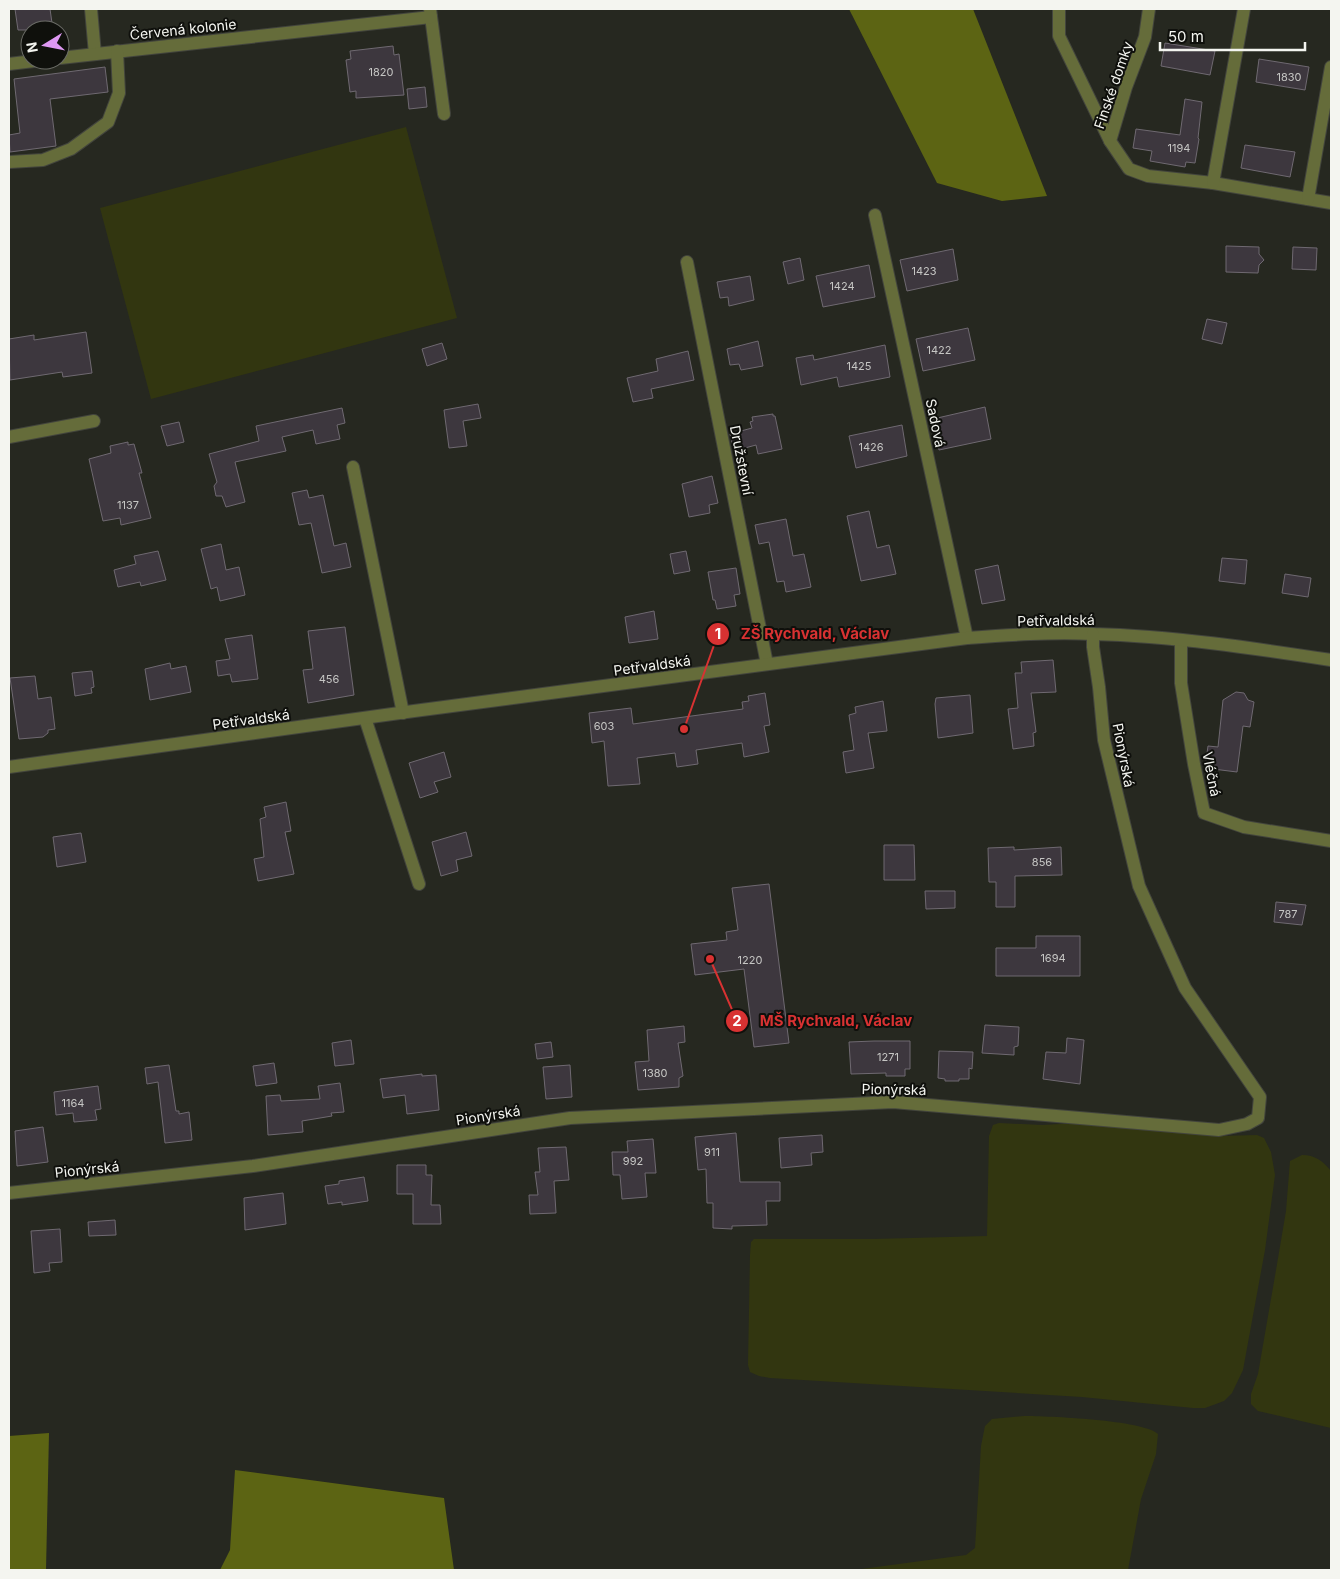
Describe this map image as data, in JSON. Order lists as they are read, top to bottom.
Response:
{
  "streets": {
    "street": [
      "Červená kolonie",
      "Finské domky",
      "Sadová",
      "Družstevní",
      "Petřvaldská",
      "Pionýrská",
      "Vléčná"
    ]
  },
  "crossings": [
    ["Sadová", "Petřvaldská"],
    ["Družstevní", "Petřvaldská"],
    ["Petřvaldská", "Pionýrská"],
    ["Petřvaldská", "Vléčná"]
  ],
  "places": ["ZŠ Rychvald, Václav", "MŠ Rychvald, Václav"],
  "house_numbers": [
    "1820",
    "1830",
    "1194",
    "1423",
    "1424",
    "1422",
    "1425",
    "1426",
    "1137",
    "456",
    "603",
    "856",
    "787",
    "1694",
    "1220",
    "1271",
    "1380",
    "1164",
    "911",
    "992"
  ],
  "scale_bar": "50 m",
  "north": "left"
}
